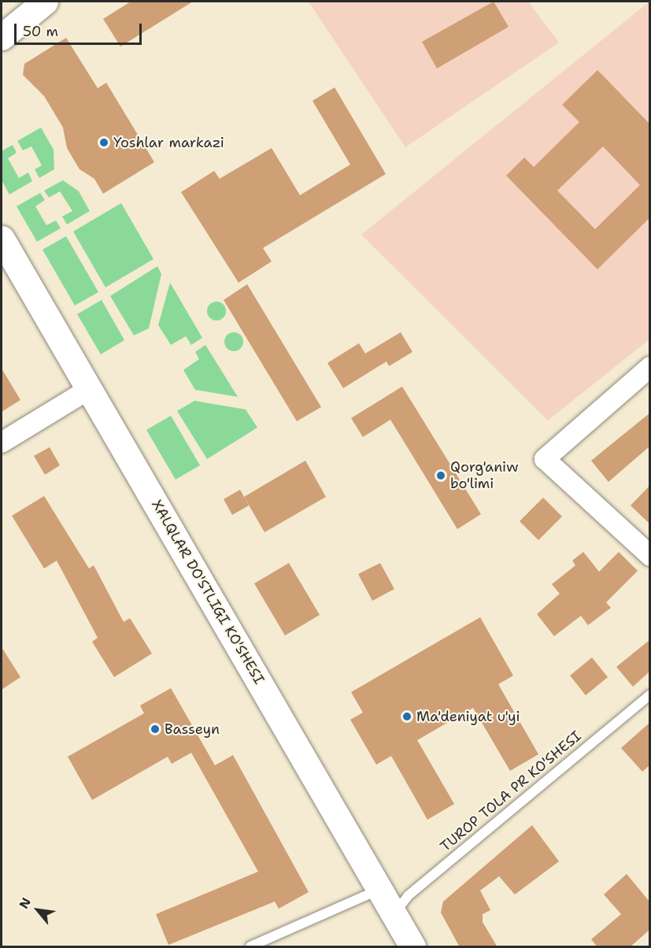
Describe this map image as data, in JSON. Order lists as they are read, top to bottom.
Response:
{
  "streets": {
    "street": ["XALQLAR DO'STLIGI KO'SHESI"],
    "lane": ["TUROP TOLA PR KO'SHESI"]
  },
  "crossings": [
    ["XALQLAR DO'STLIGI KO'SHESI", "TUROP TOLA PR KO'SHESI"]
  ],
  "places": [
    "Yoshlar markazi",
    "Qorg'aniw bo'limi",
    "Ma'deniyat u'yi",
    "Basseyn"
  ],
  "scale_bar": "50 m",
  "north": "top left"
}
